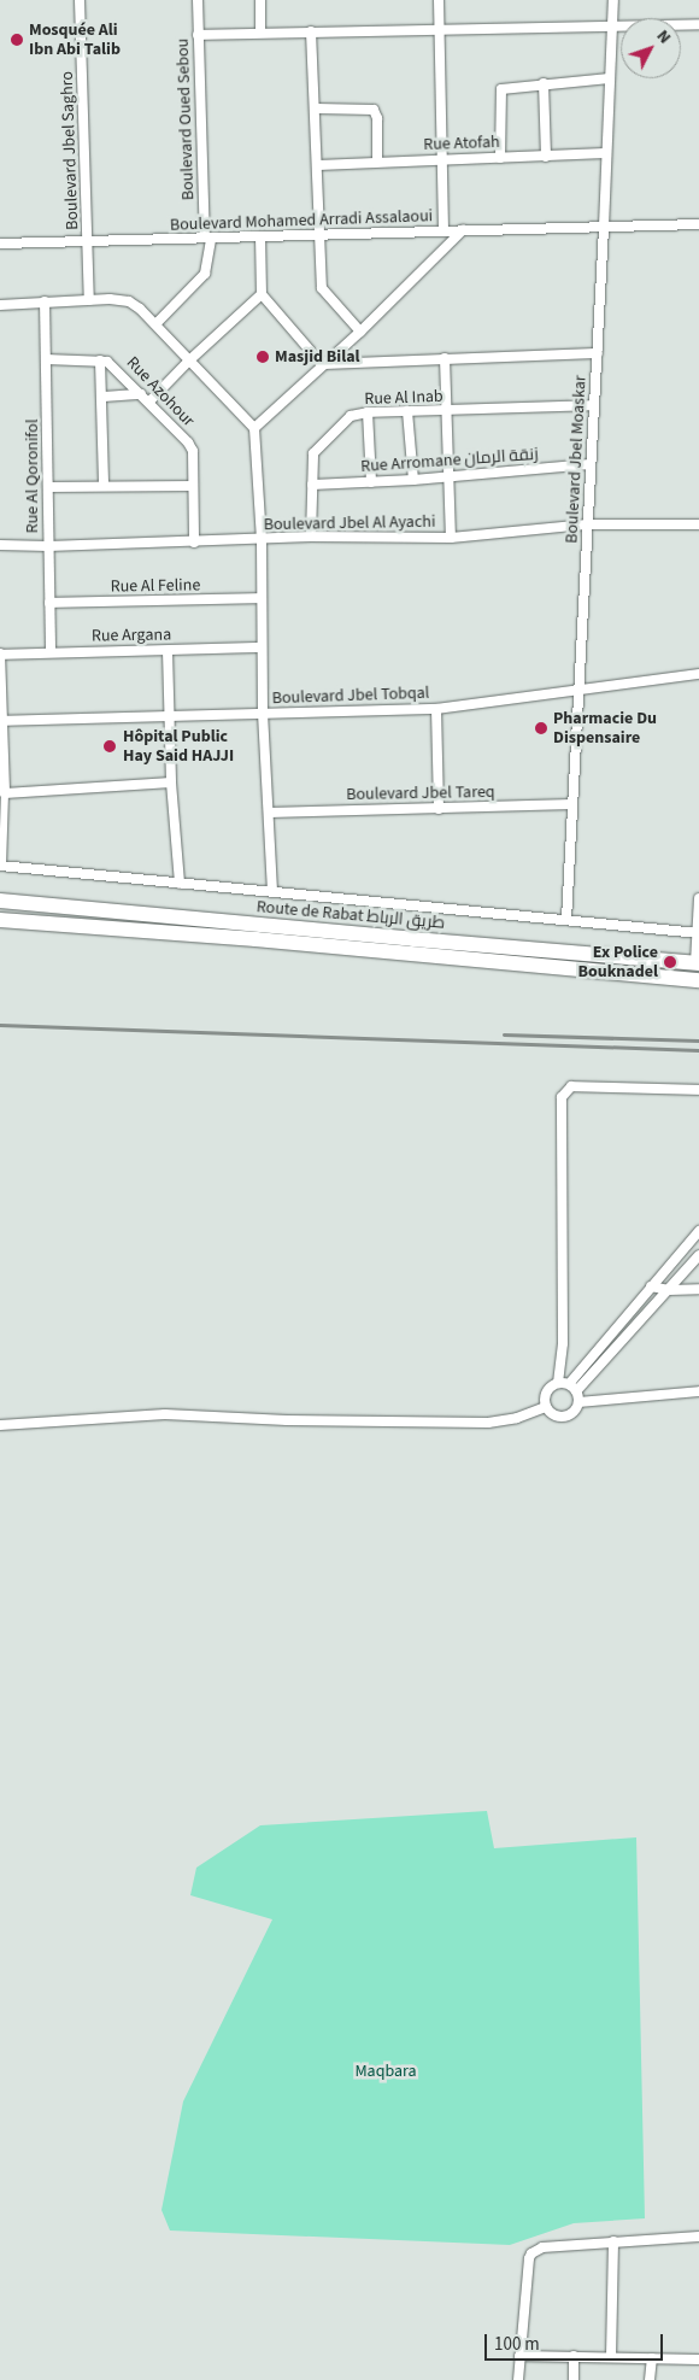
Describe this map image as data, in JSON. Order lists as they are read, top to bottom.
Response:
{
  "streets": {
    "main road": ["Route de Rabat طريق الرباط"],
    "street": [
      "Boulevard Oued Sebou",
      "Rue Atofah",
      "Boulevard Jbel Saghro",
      "Boulevard Mohamed Arradi Assalaoui",
      "Rue Azohour",
      "Rue Al Inab",
      "Boulevard Jbel Moaskar",
      "Rue Arromane زنقة الرمان",
      "Rue Al Qoronifol",
      "Boulevard Jbel Al Ayachi",
      "Rue Al Feline",
      "Rue Argana",
      "Boulevard Jbel Tobqal",
      "Boulevard Jbel Tareq"
    ]
  },
  "crossings": [
    ["Boulevard Oued Sebou", "Boulevard Mohamed Arradi Assalaoui"],
    ["Rue Atofah", "Boulevard Jbel Moaskar"],
    ["Boulevard Jbel Saghro", "Boulevard Mohamed Arradi Assalaoui"],
    ["Boulevard Mohamed Arradi Assalaoui", "Boulevard Jbel Moaskar"],
    ["Rue Azohour", "Rue Al Qoronifol"],
    ["Rue Azohour", "Boulevard Jbel Al Ayachi"],
    ["Rue Al Inab", "Boulevard Jbel Moaskar"],
    ["Rue Al Inab", "Rue Arromane زنقة الرمان"],
    ["Rue Al Inab", "Boulevard Jbel Al Ayachi"],
    ["Boulevard Jbel Moaskar", "Rue Arromane زنقة الرمان"],
    ["Boulevard Jbel Moaskar", "Boulevard Jbel Al Ayachi"],
    ["Boulevard Jbel Moaskar", "Boulevard Jbel Tobqal"],
    ["Boulevard Jbel Moaskar", "Boulevard Jbel Tareq"],
    ["Rue Al Qoronifol", "Boulevard Jbel Al Ayachi"],
    ["Rue Al Qoronifol", "Rue Al Feline"],
    ["Rue Al Qoronifol", "Rue Argana"]
  ],
  "parks": ["Maqbara"],
  "places": [
    "Mosquée Ali Ibn Abi Talib",
    "Masjid Bilal",
    "Pharmacie Du Dispensaire",
    "Hôpital Public Hay Said HAJJI",
    "Ex Police Bouknadel"
  ],
  "scale_bar": "100 m",
  "north": "top right"
}
